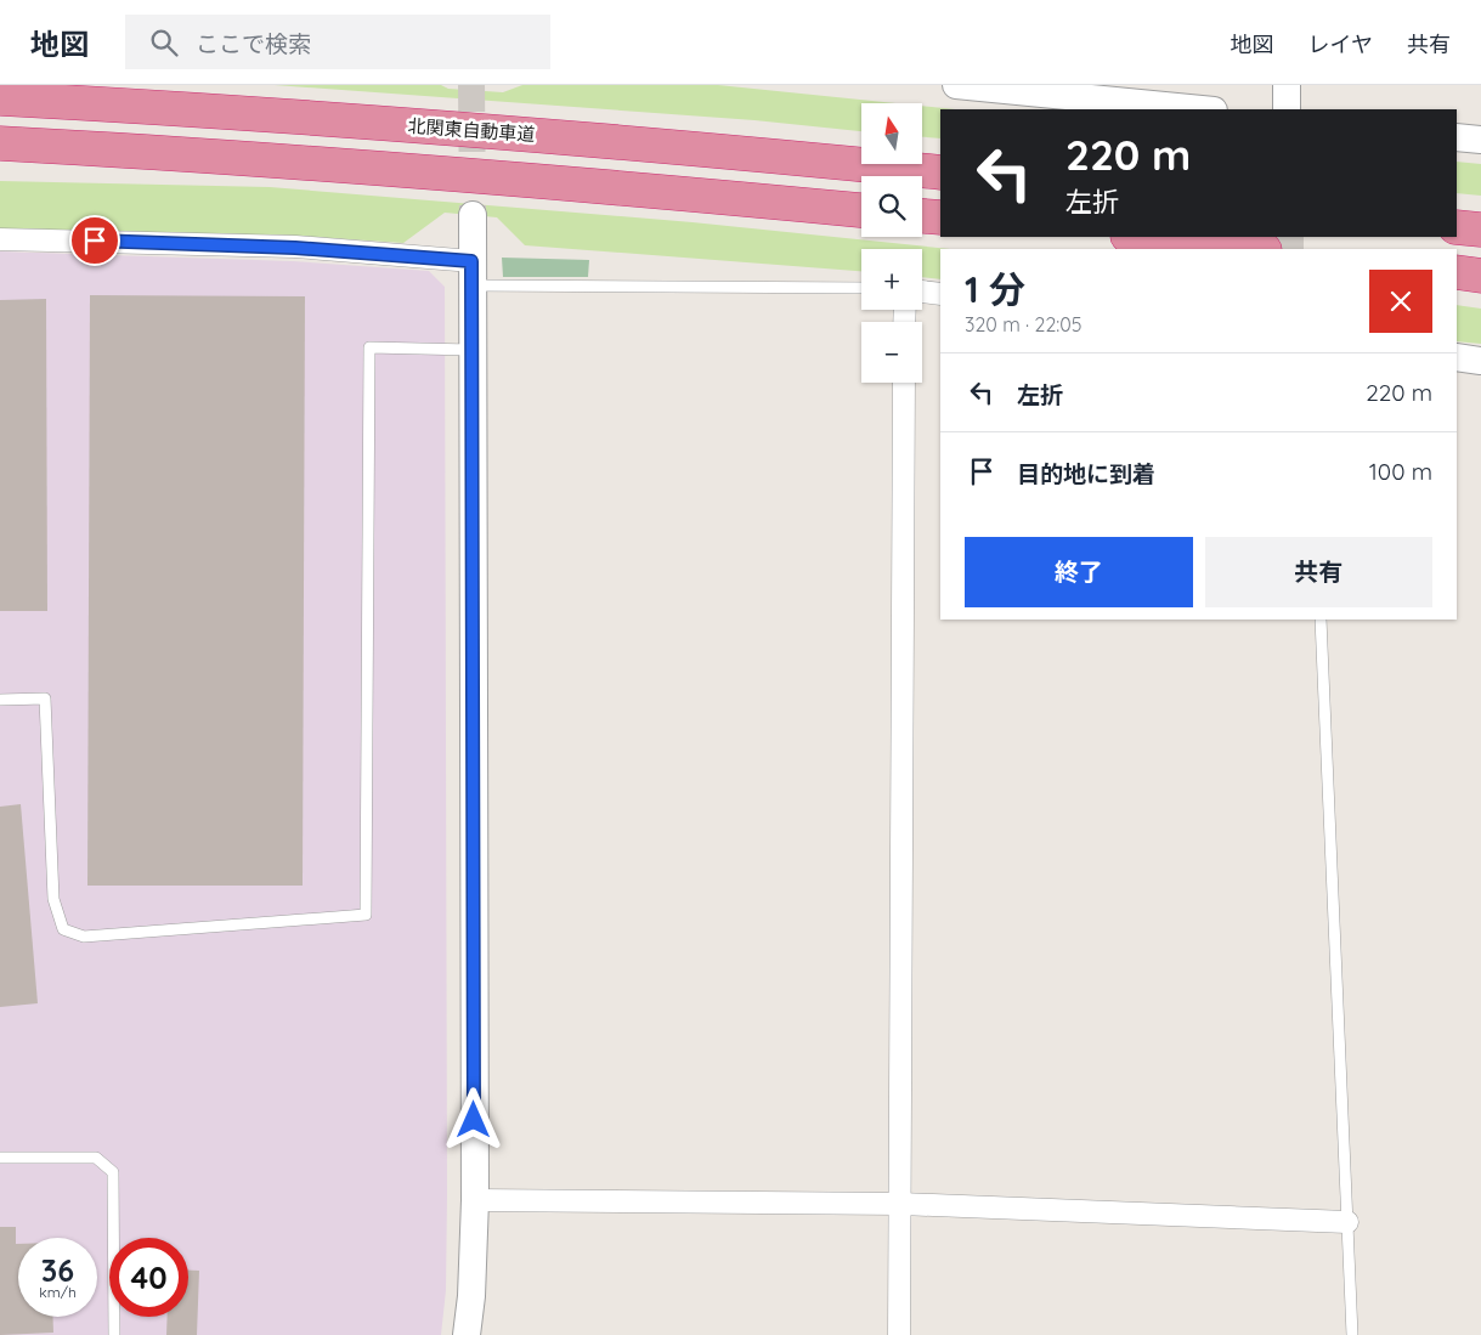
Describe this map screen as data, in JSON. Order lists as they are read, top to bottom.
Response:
{
  "streets": {
    "highway": ["北関東自動車道"]
  },
  "north": "top",
  "page": {
    "header": "地図",
    "search": "ここで検索",
    "nav": ["地図", "レイヤ", "共有"],
    "map_buttons": ["+", "−"],
    "turn": ["220 m", "左折"],
    "heading": ["1 分", "320 m · 22:05"],
    "list": [
      {
        "name": "左折",
        "value": "220 m"
      },
      {
        "name": "目的地に到着",
        "value": "100 m"
      }
    ],
    "buttons": ["終了", "共有"],
    "speed": "36 km/h",
    "limit": "40"
  }
}
